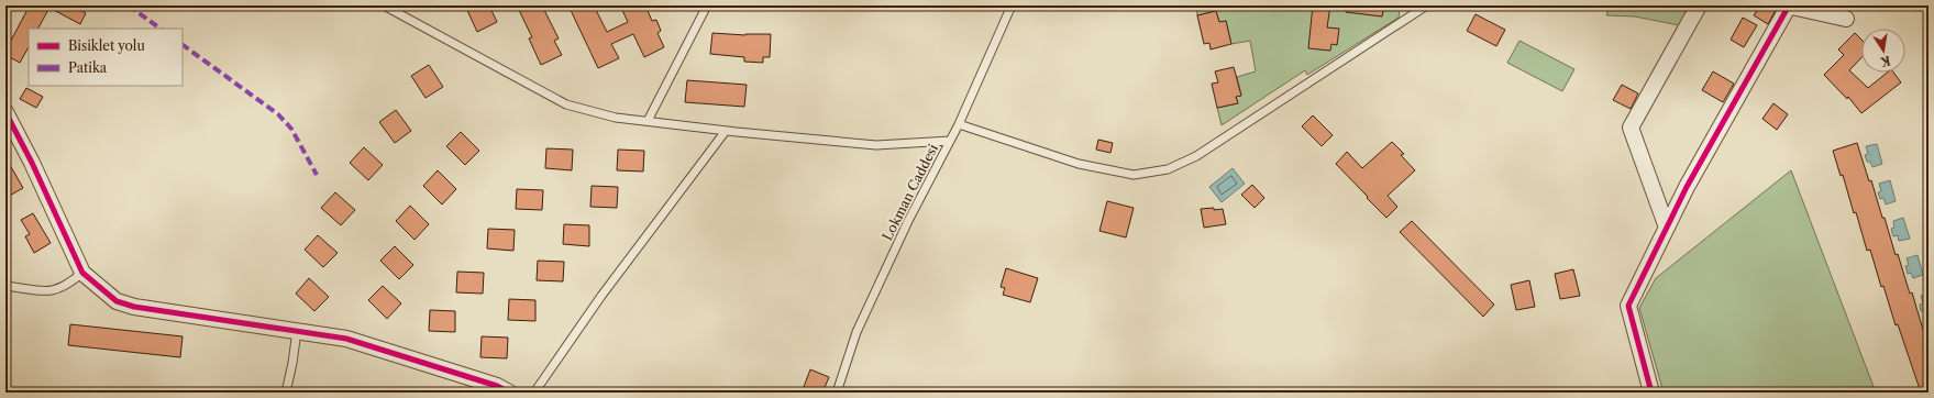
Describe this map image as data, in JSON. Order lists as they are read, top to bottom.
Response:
{
  "streets": {
    "lane": ["Lokman Caddesi"]
  },
  "legend": ["Bisiklet yolu", "Patika"],
  "north": "bottom"
}
